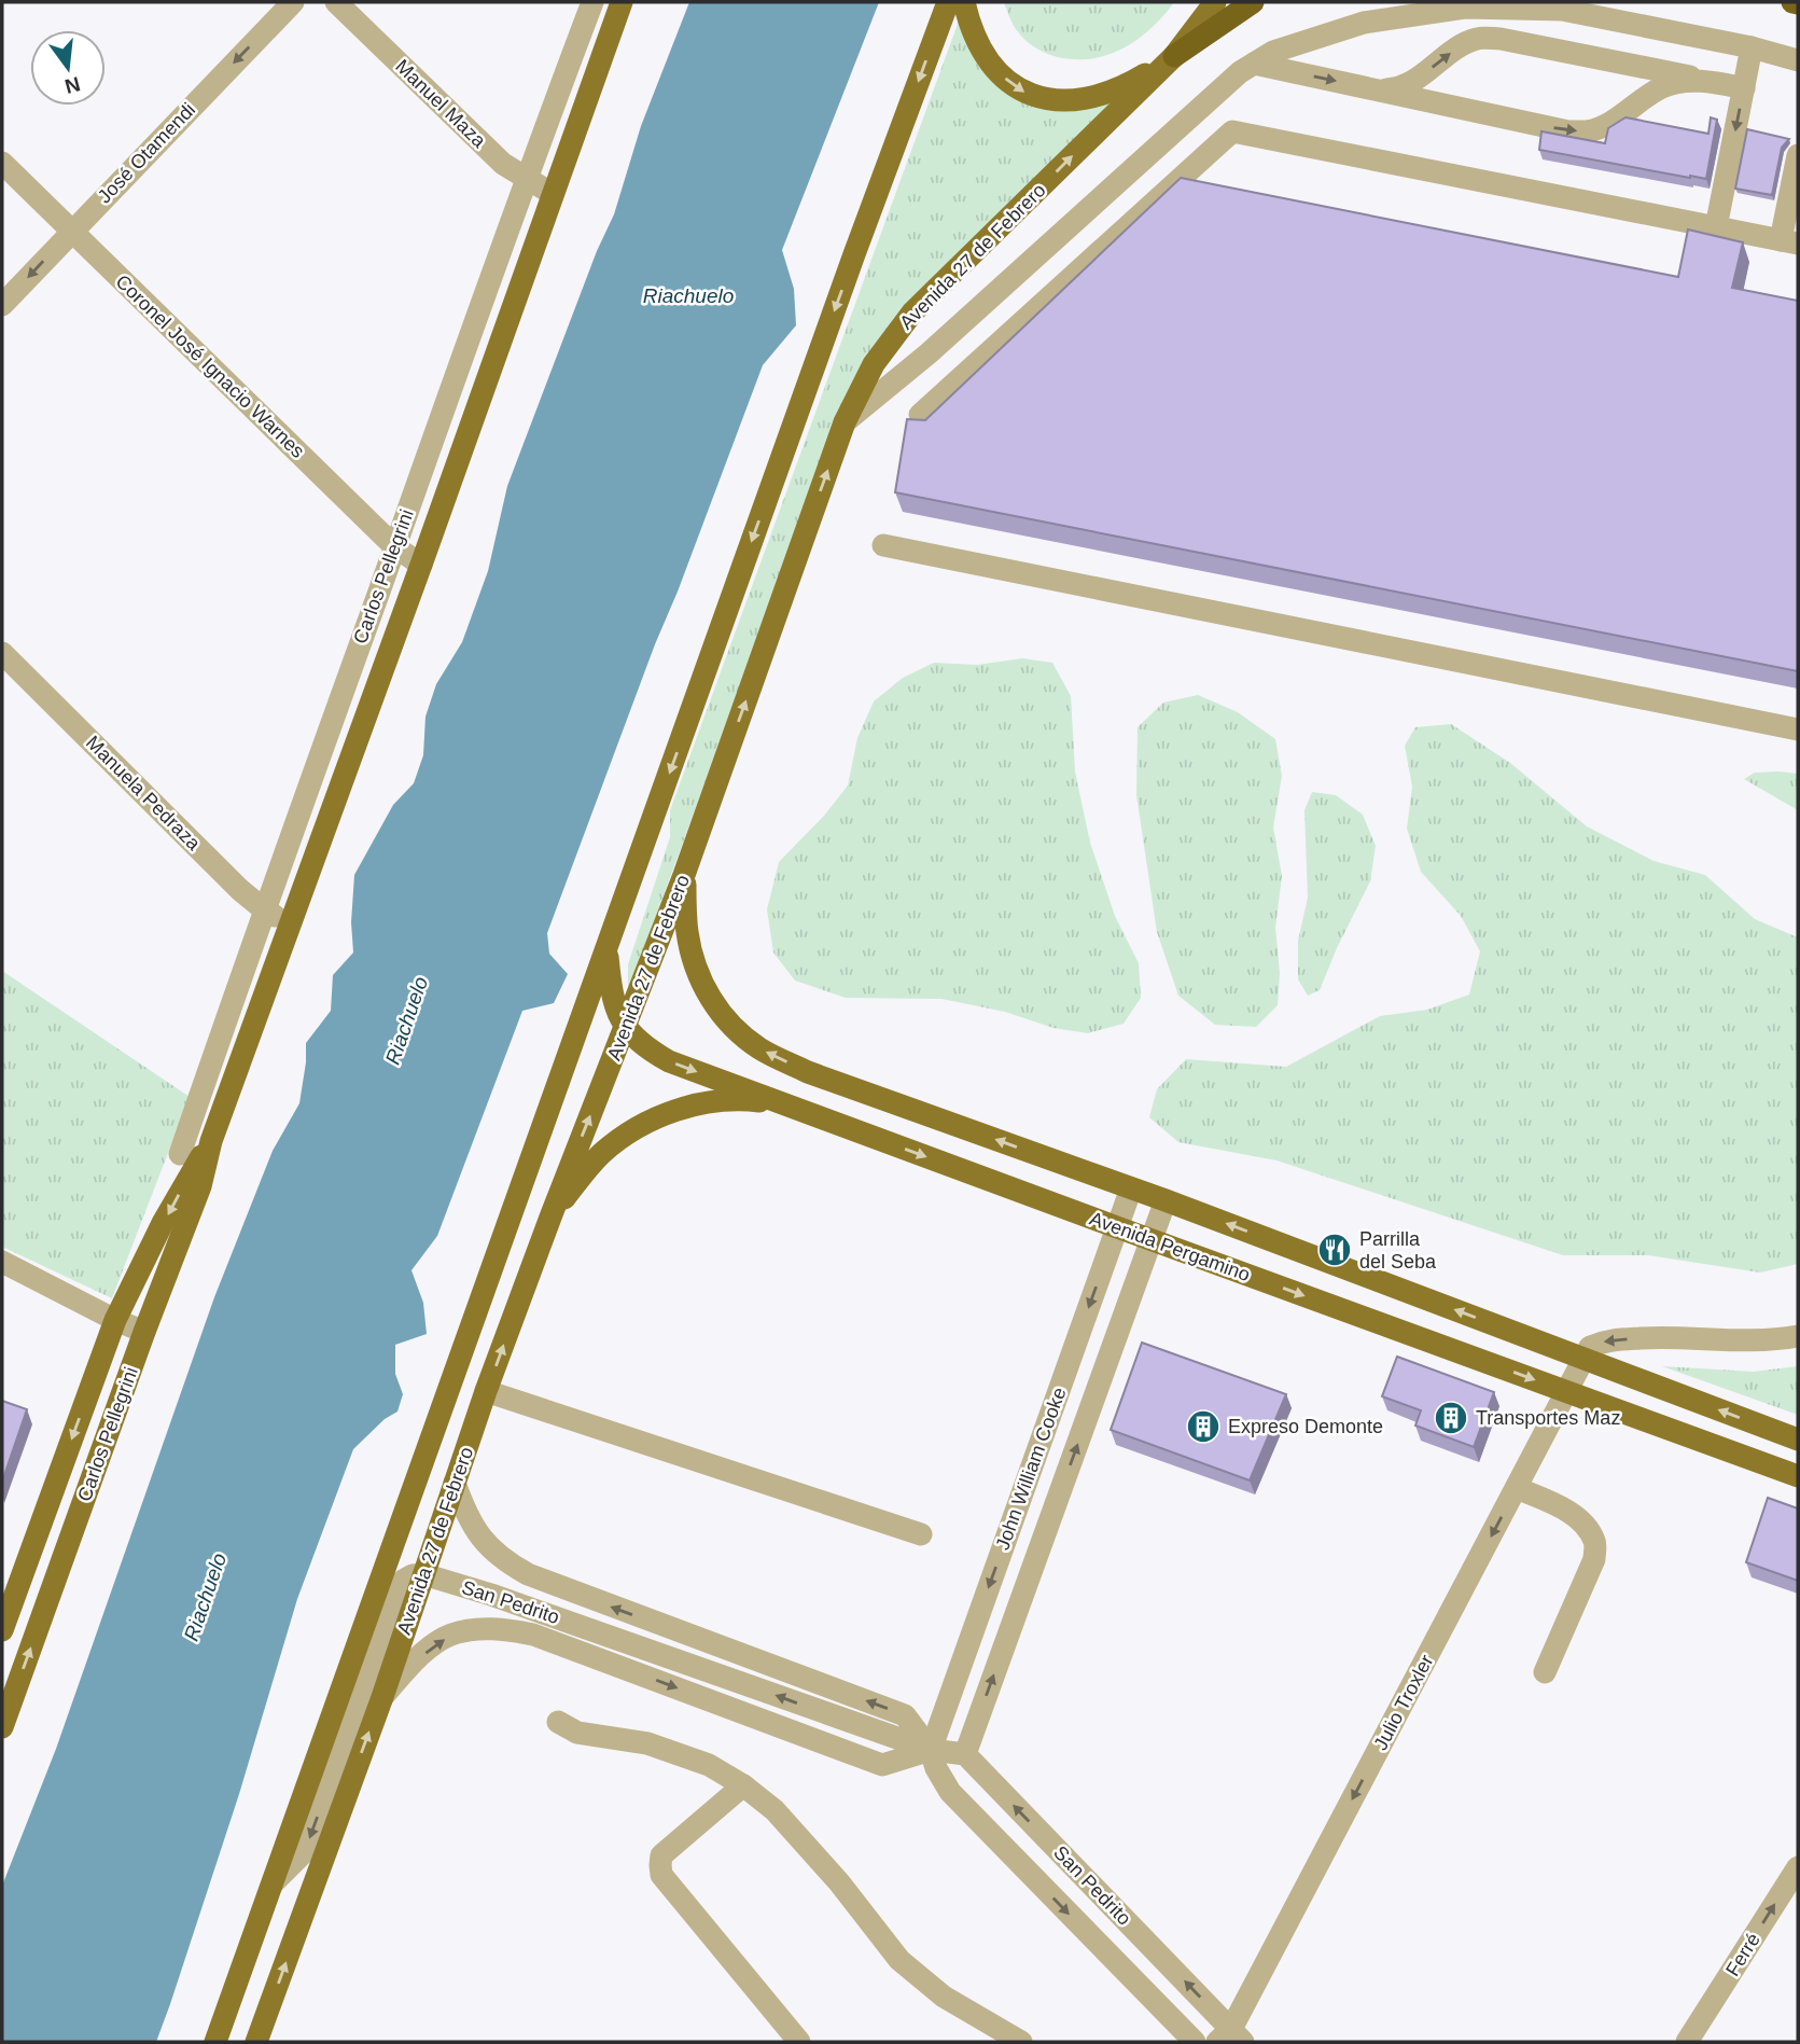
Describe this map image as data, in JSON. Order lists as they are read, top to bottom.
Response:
{
  "streets": {
    "main road": ["Avenida 27 de Febrero", "Carlos Pellegrini", "Avenida Pergamino"],
    "street": [
      "Manuel Maza",
      "José Otamendi",
      "Coronel José Ignacio Warnes",
      "Manuela Pedraza",
      "John William Cooke",
      "San Pedrito",
      "Julio Troxler",
      "Ferré"
    ]
  },
  "crossings": [
    ["Manuel Maza", "Carlos Pellegrini"],
    ["José Otamendi", "Coronel José Ignacio Warnes"],
    ["Avenida 27 de Febrero", "Avenida Pergamino"],
    ["Avenida 27 de Febrero", "San Pedrito"],
    ["Coronel José Ignacio Warnes", "Carlos Pellegrini"],
    ["Carlos Pellegrini", "Manuela Pedraza"],
    ["Avenida Pergamino", "John William Cooke"],
    ["Avenida Pergamino", "Julio Troxler"],
    ["John William Cooke", "San Pedrito"],
    ["San Pedrito", "Julio Troxler"]
  ],
  "one_way": ["José Otamendi", "Julio Troxler", "Ferré"],
  "water": ["Riachuelo"],
  "places": {
    "restaurant": ["Parrilla del Seba"],
    "building": ["Transportes Maz", "Expreso Demonte"]
  },
  "north": "bottom"
}
